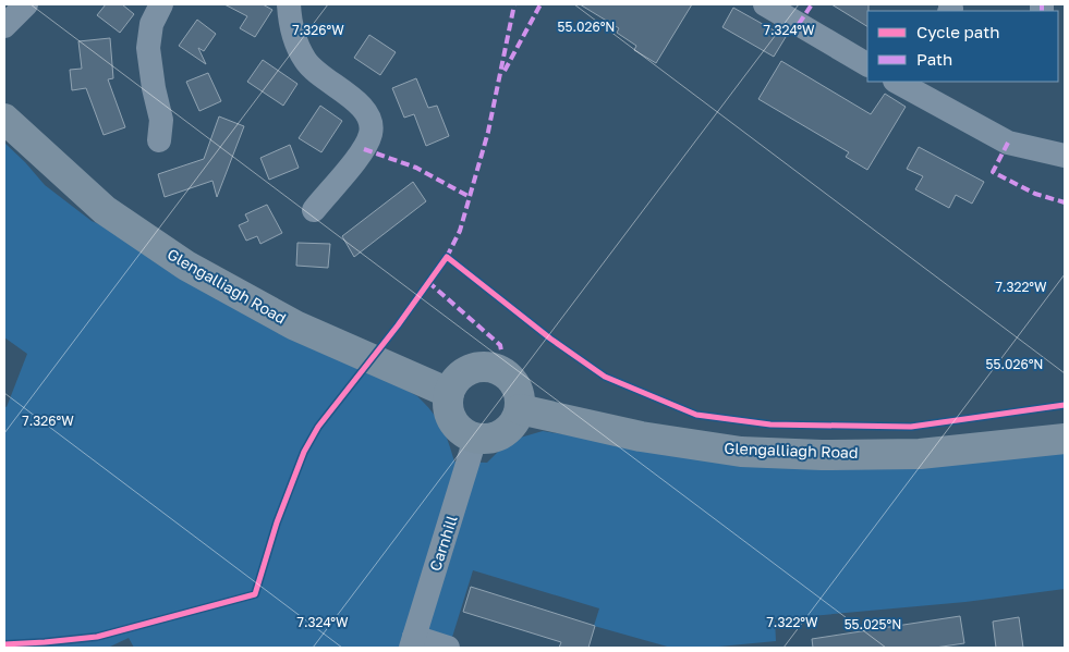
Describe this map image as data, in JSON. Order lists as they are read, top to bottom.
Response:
{
  "streets": {
    "main road": ["Glengalliagh Road"],
    "street": ["Carnhill"]
  },
  "crossings": [
    ["Glengalliagh Road", "Carnhill"]
  ],
  "legend": ["Cycle path", "Path"],
  "coordinates": [
    "55.026°N",
    "7.326°W",
    "7.324°W",
    "7.322°W",
    "55.025°N"
  ]
}
